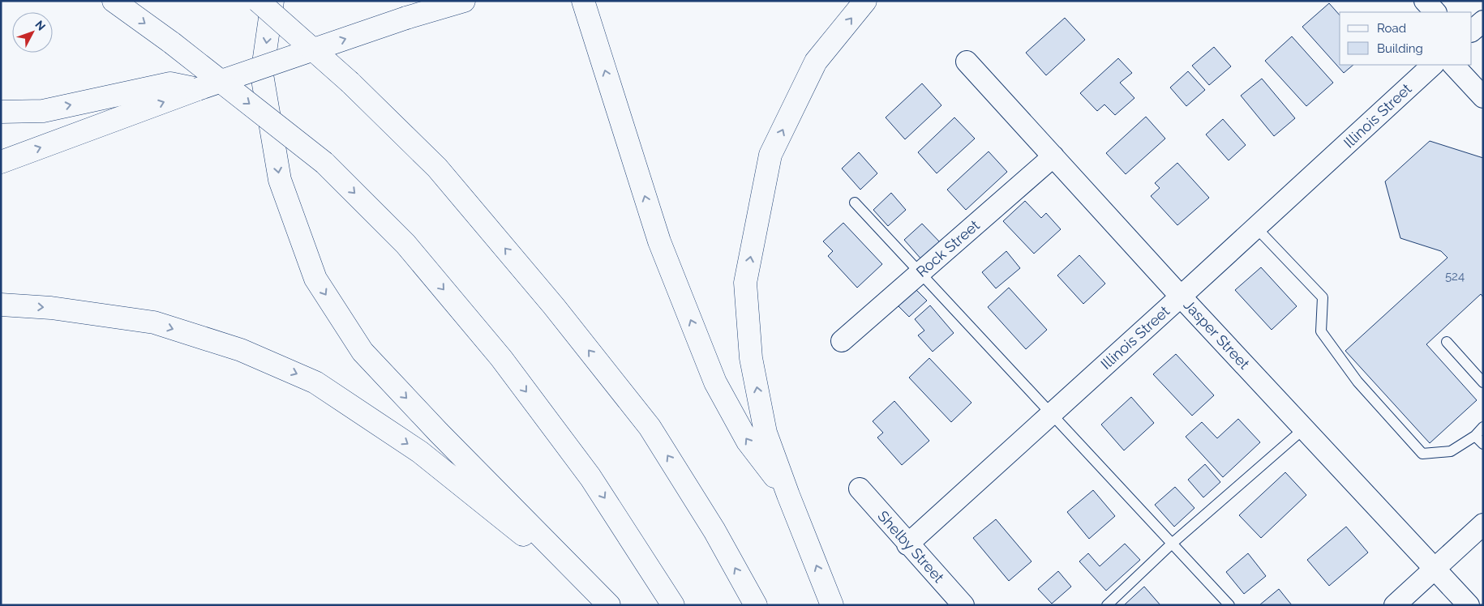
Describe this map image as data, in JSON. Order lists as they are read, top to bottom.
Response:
{
  "streets": {
    "street": [
      "Illinois Street",
      "Rock Street",
      "Jasper Street",
      "Shelby Street"
    ]
  },
  "crossings": [
    ["Illinois Street", "Jasper Street"],
    ["Illinois Street", "Shelby Street"],
    ["Rock Street", "Jasper Street"]
  ],
  "house_numbers": ["524"],
  "legend": ["Road", "Building"],
  "north": "top right"
}
